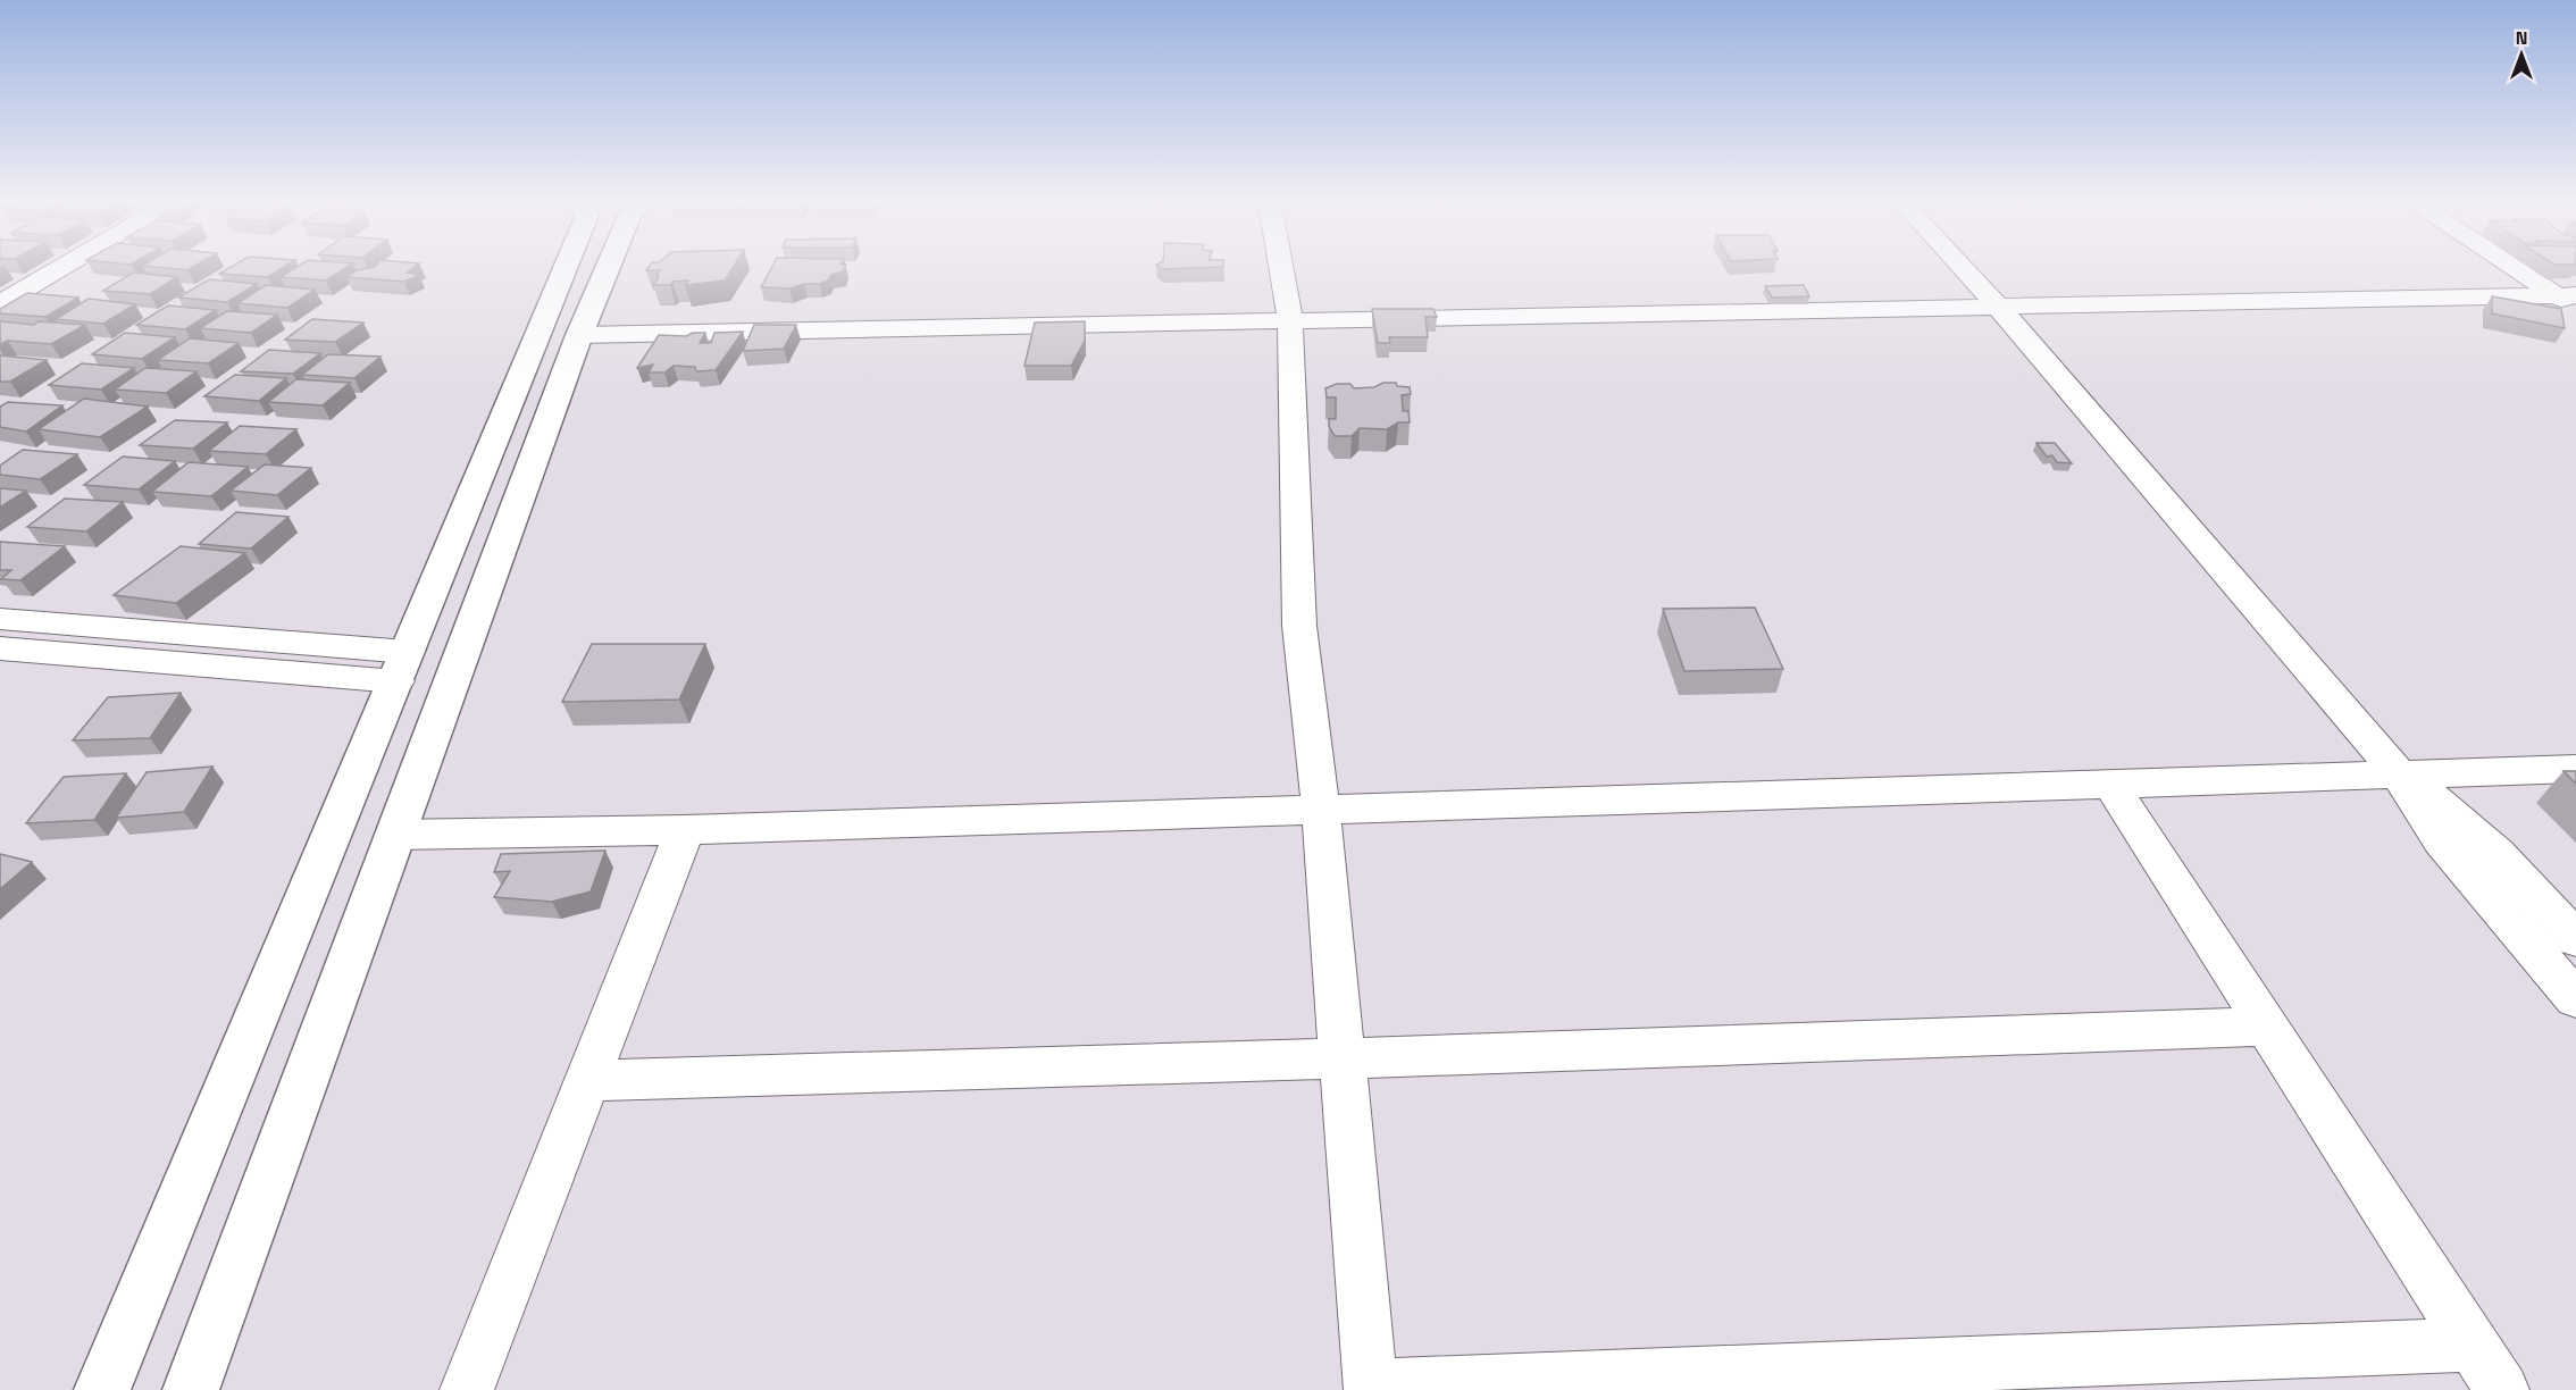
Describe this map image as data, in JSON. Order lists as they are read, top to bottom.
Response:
{
  "north": "top"
}
